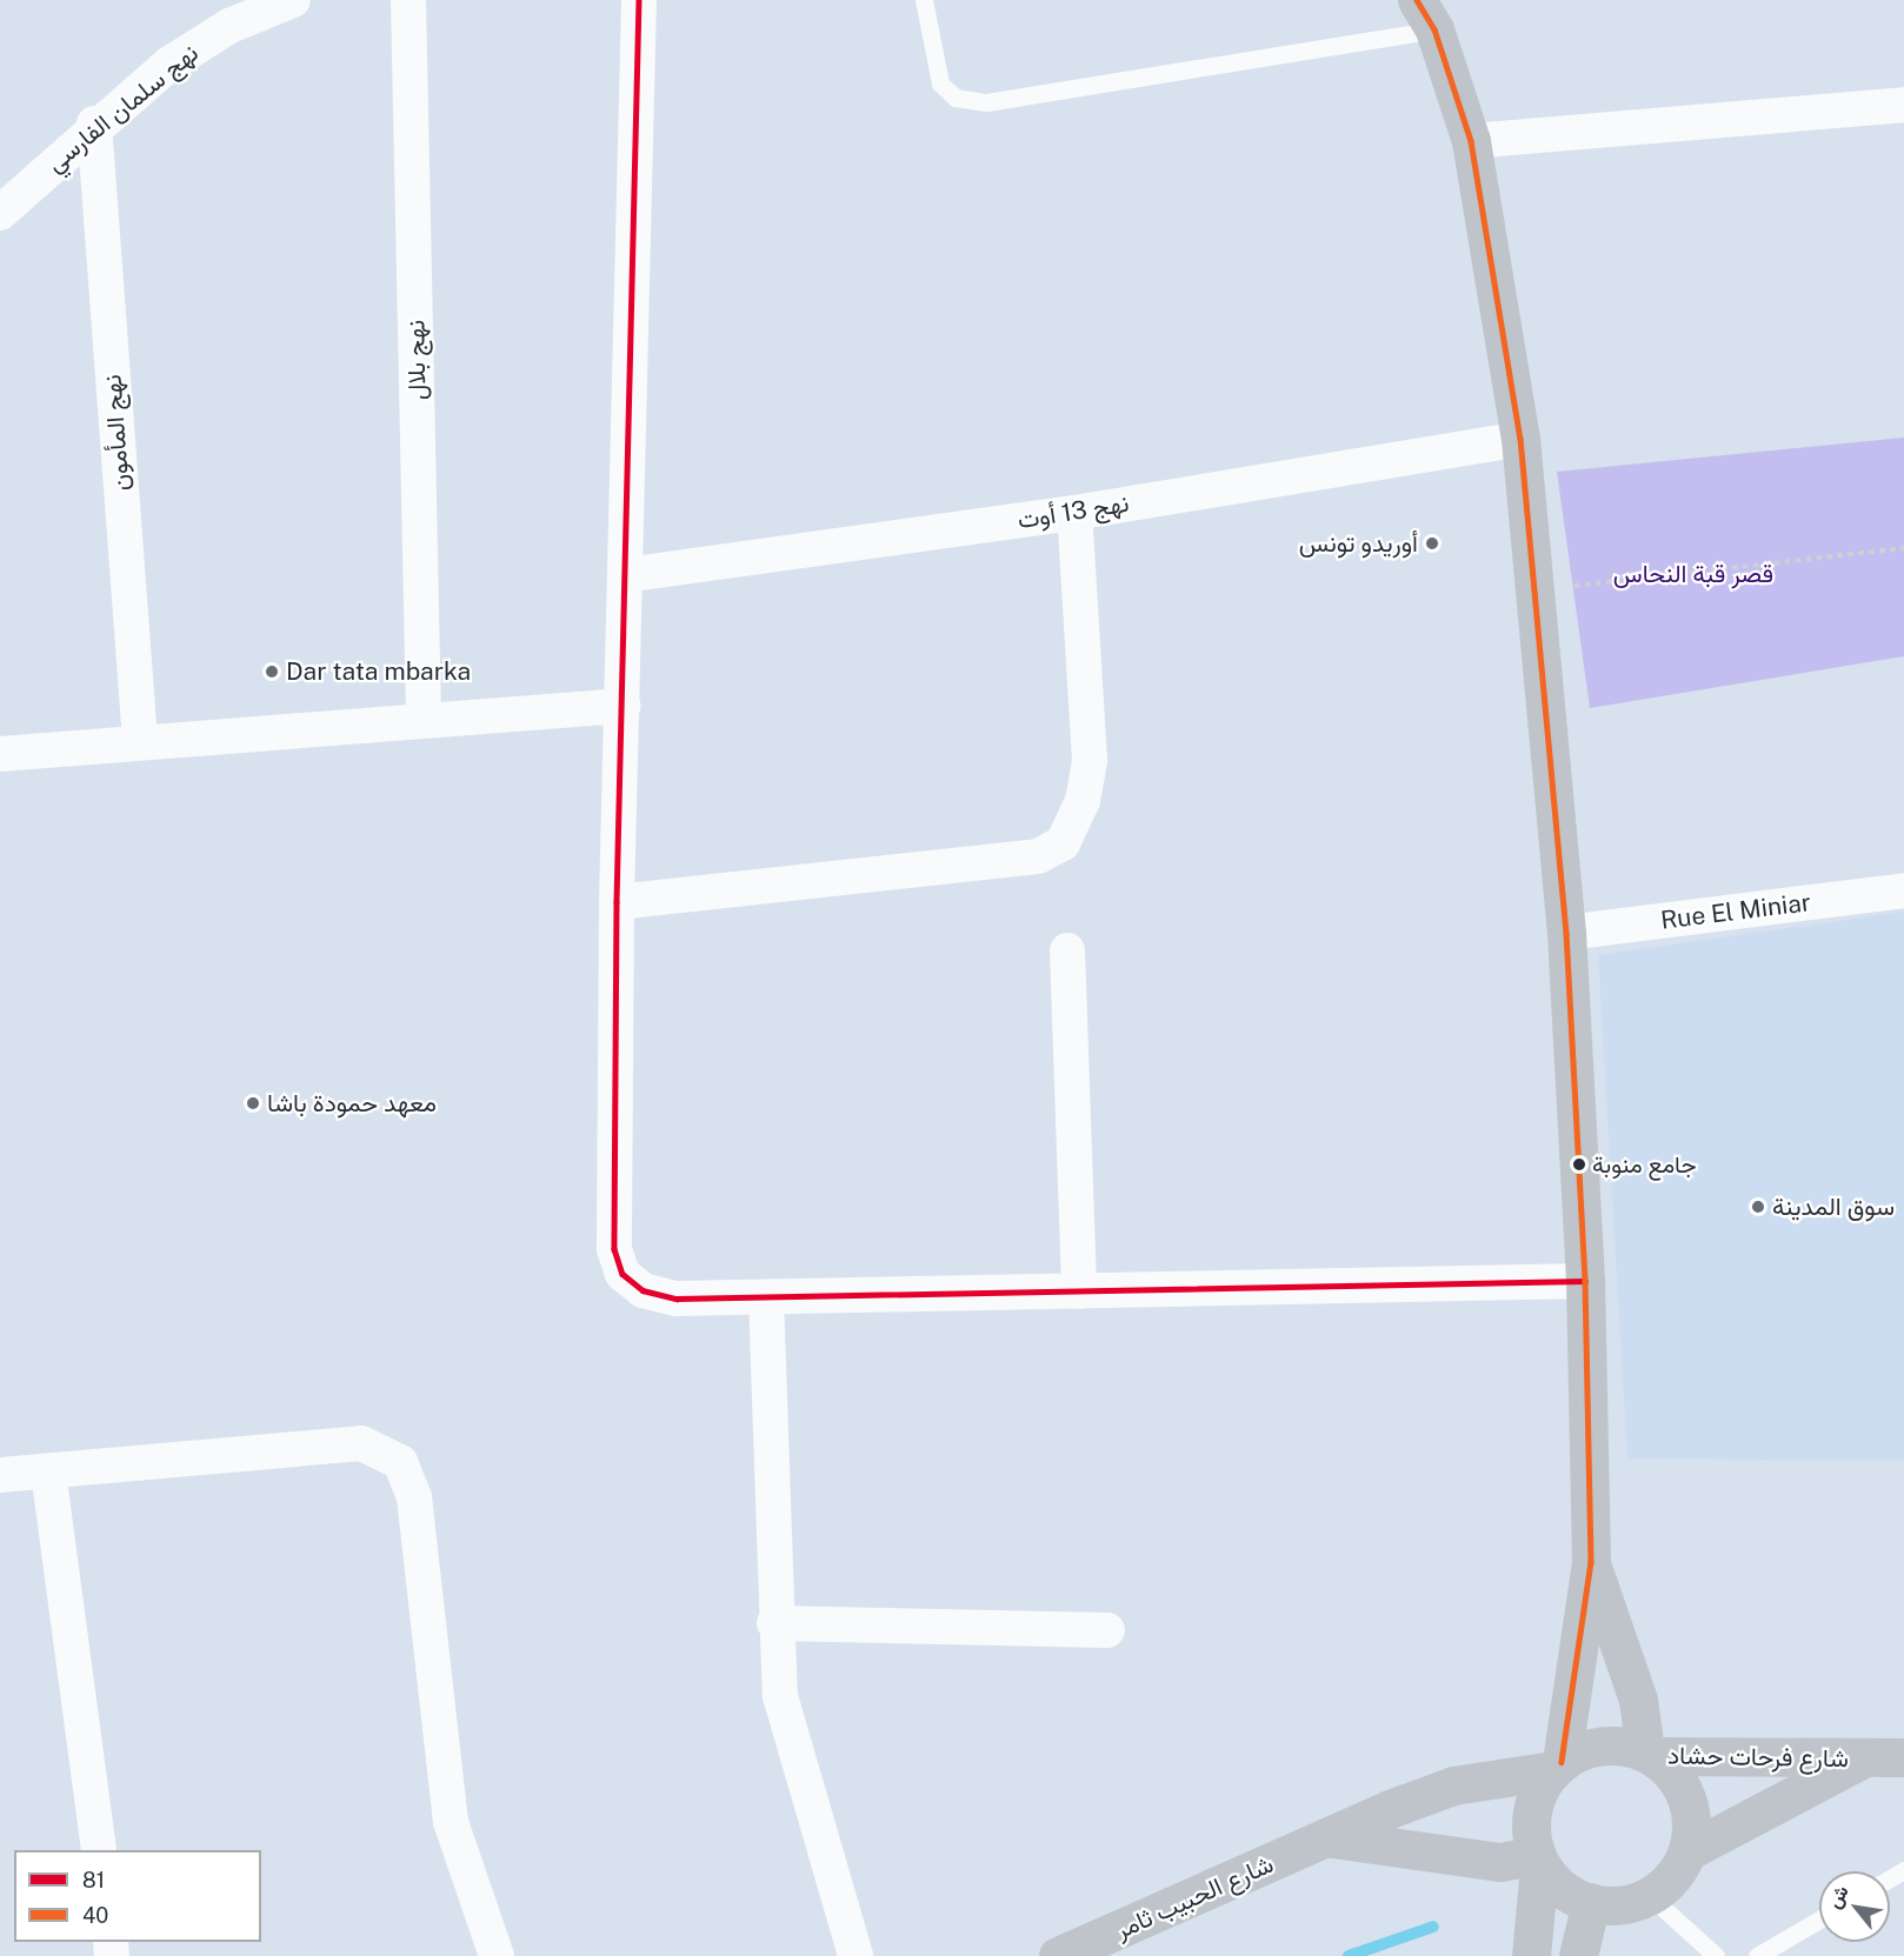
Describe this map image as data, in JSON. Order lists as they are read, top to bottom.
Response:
{
  "streets": {
    "street": [
      "نهج سلمان الفارسي",
      "نهج بلال",
      "نهج المأمون",
      "نهج 13 أوت",
      "Rue El Miniar",
      "شارع فرحات حشاد",
      "شارع الحبيب ثامر"
    ]
  },
  "crossings": [
    ["نهج سلمان الفارسي", "نهج المأمون"],
    ["شارع فرحات حشاد", "شارع الحبيب ثامر"]
  ],
  "parks": ["قصر قبة النحاس"],
  "places": [
    "أوريدو تونس",
    "Dar tata mbarka",
    "معهد حمودة باشا",
    "جامع منوبة",
    "سوق المدينة"
  ],
  "lines": ["transit line 81", "transit line 40"],
  "legend": ["81", "40"],
  "north": "top left"
}
